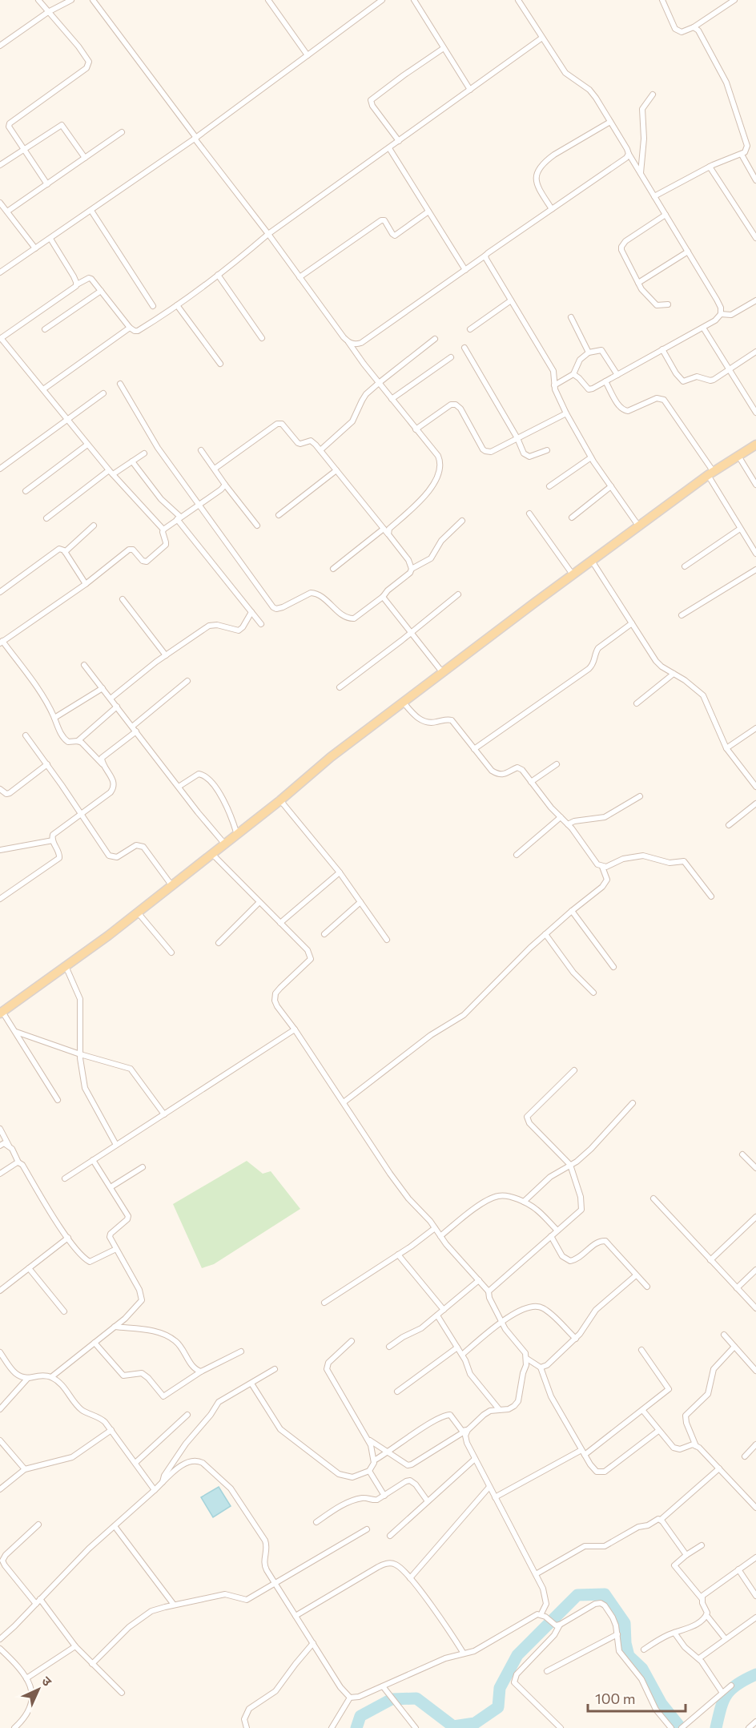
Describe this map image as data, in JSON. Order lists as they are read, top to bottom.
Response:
{
  "scale_bar": "100 m",
  "north": "top right"
}
